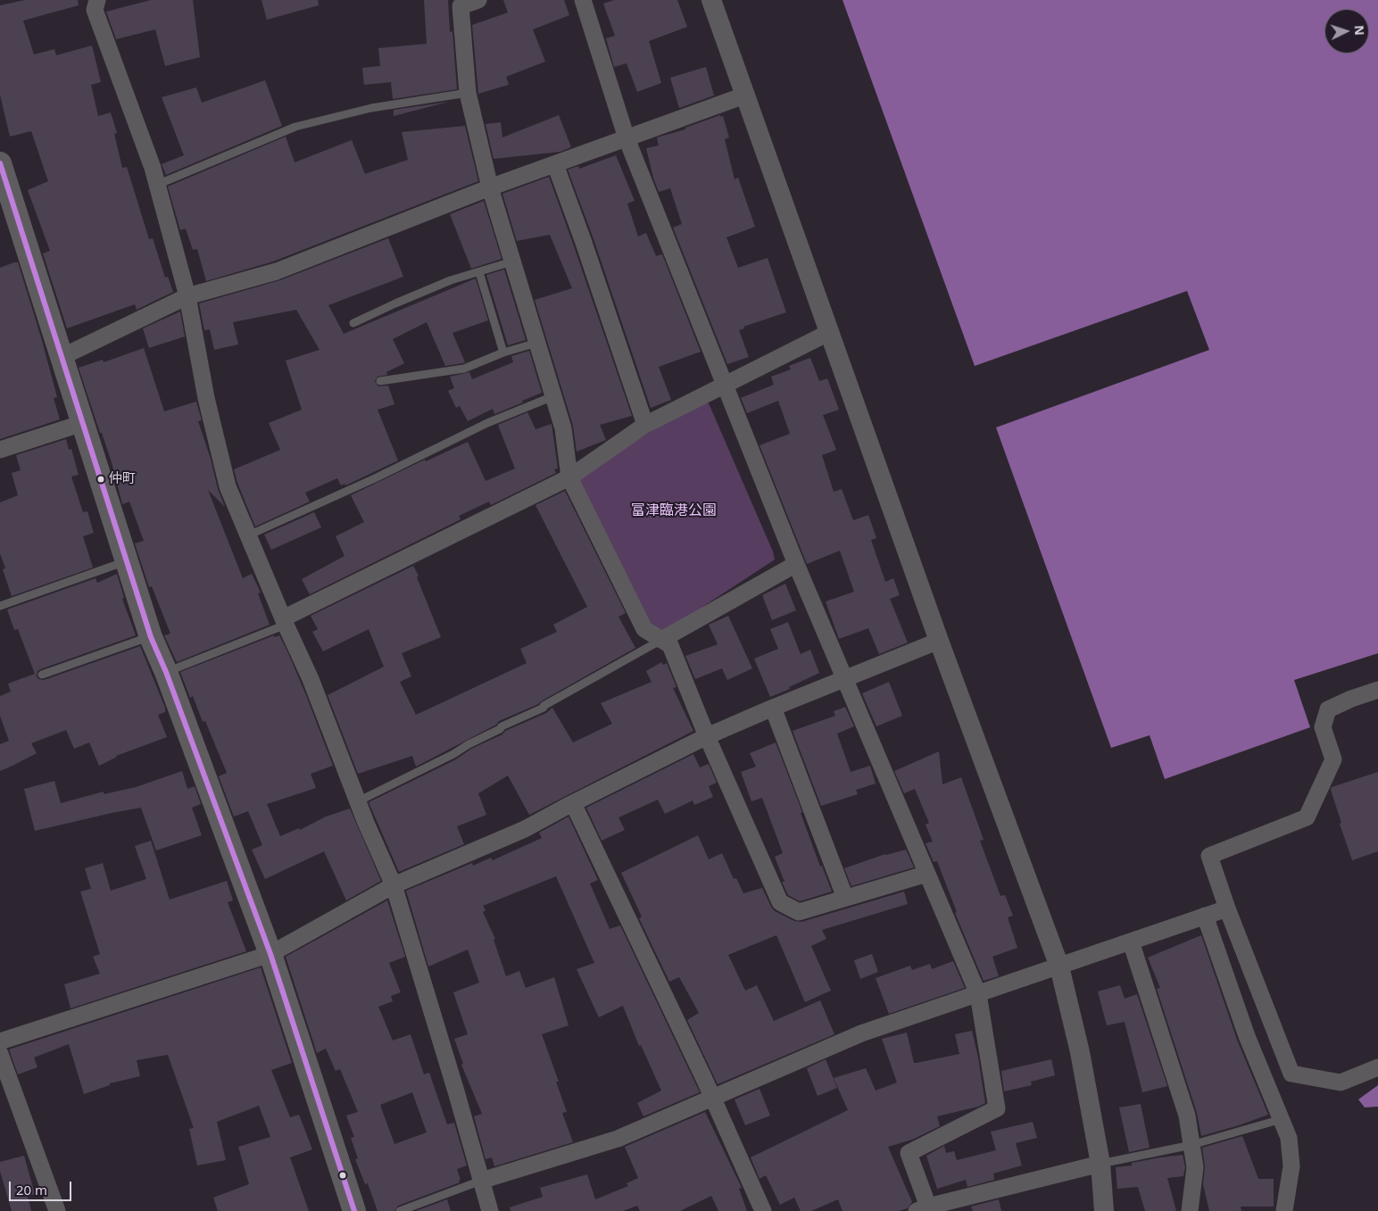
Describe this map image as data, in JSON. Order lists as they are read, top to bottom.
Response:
{
  "parks": ["富津臨港公園"],
  "places": ["仲町"],
  "scale_bar": "20 m",
  "north": "right"
}
